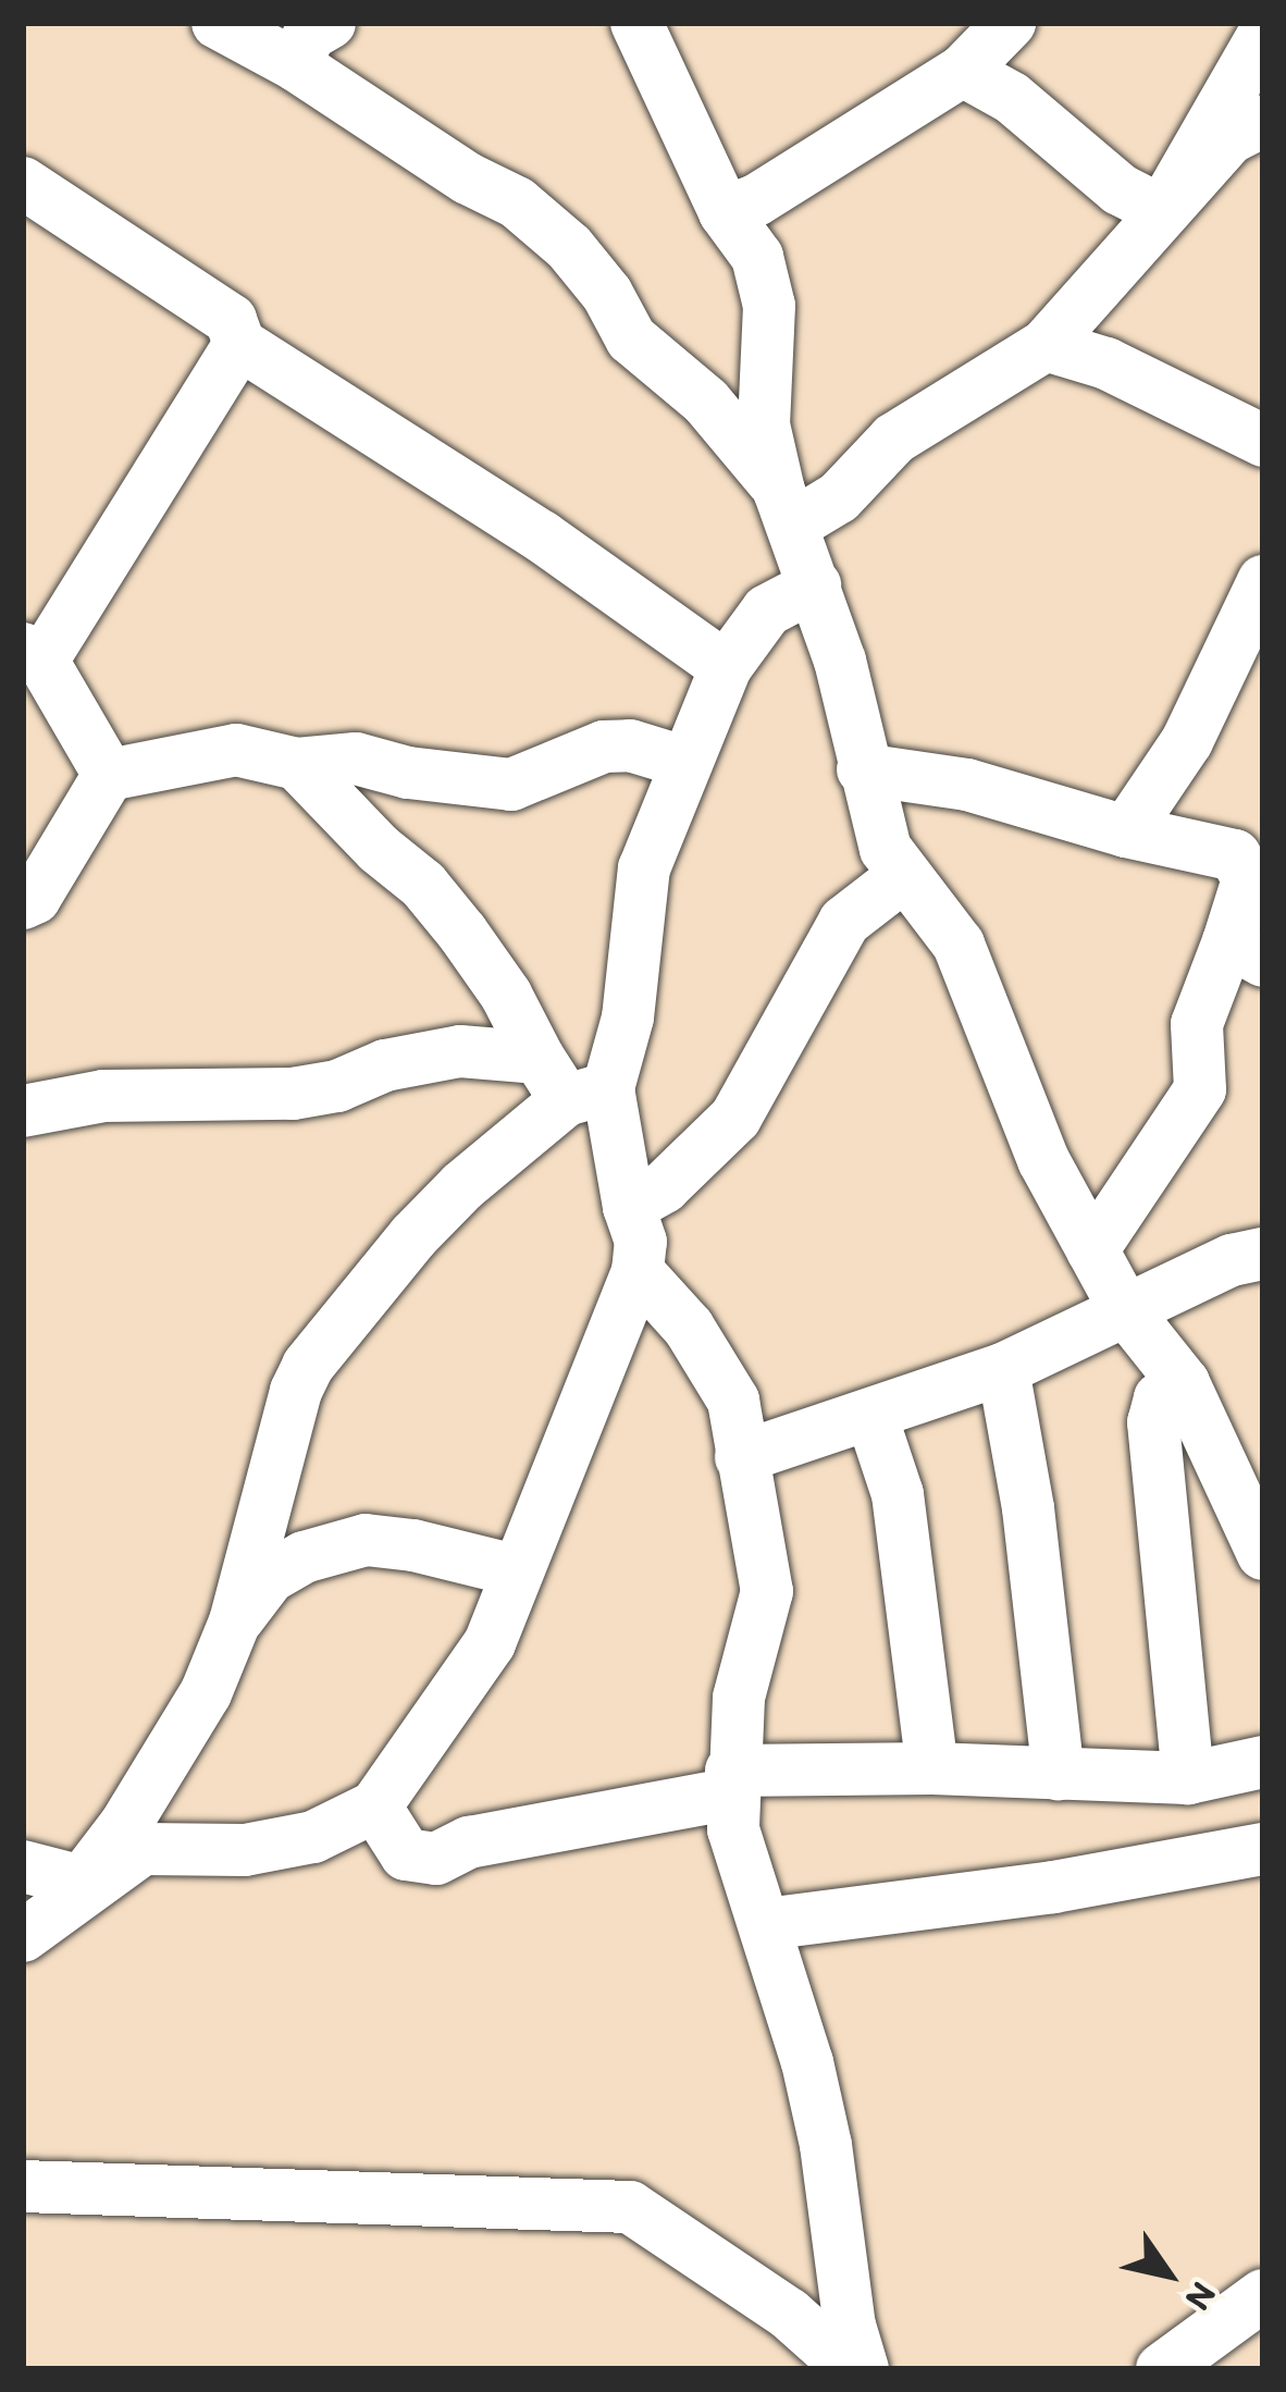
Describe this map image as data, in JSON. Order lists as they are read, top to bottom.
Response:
{
  "north": "bottom right"
}
